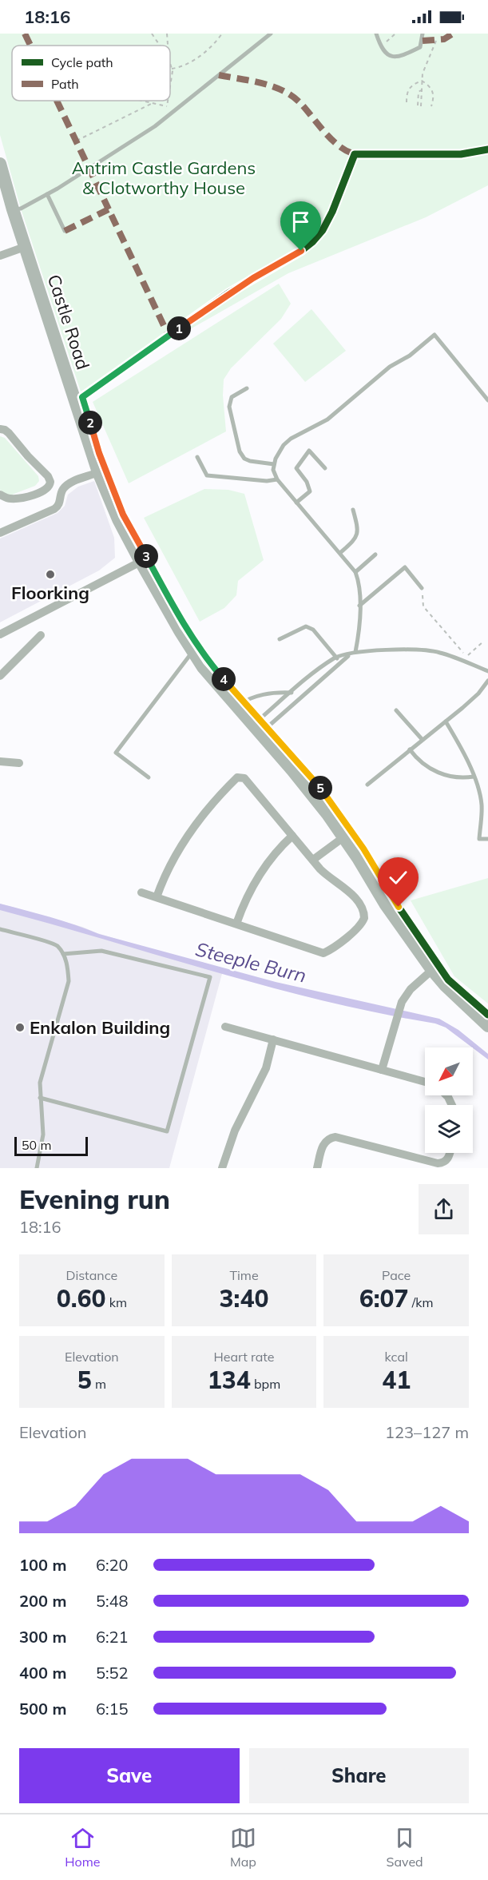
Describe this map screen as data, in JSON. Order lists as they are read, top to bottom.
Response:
{
  "streets": {
    "main road": ["Castle Road"]
  },
  "water": ["Steeple Burn"],
  "parks": ["Antrim Castle Gardens & Clotworthy House"],
  "places": ["Floorking", "Enkalon Building"],
  "legend": ["Cycle path", "Path"],
  "scale_bar": "50 m",
  "north": "bottom left",
  "page": {
    "status": "18:16",
    "pins": [
      "1",
      "2",
      "3",
      "4",
      "5"
    ],
    "scale": "50 m",
    "heading": ["Evening run", "18:16"],
    "stats": [
      ["Distance", "0.60 km"],
      ["Time", "3:40"],
      ["Pace", "6:07 /km"],
      ["Elevation", "5 m"],
      ["Heart rate", "134 bpm"],
      ["kcal", "41"]
    ],
    "chart": ["Elevation", "123–127 m"],
    "list": [
      {
        "name": "100 m",
        "note": "6:20"
      },
      {
        "name": "200 m",
        "note": "5:48"
      },
      {
        "name": "300 m",
        "note": "6:21"
      },
      {
        "name": "400 m",
        "note": "5:52"
      },
      {
        "name": "500 m",
        "note": "6:15"
      }
    ],
    "buttons": ["Save", "Share"],
    "tabs": ["Home", "Map", "Saved"]
  }
}
